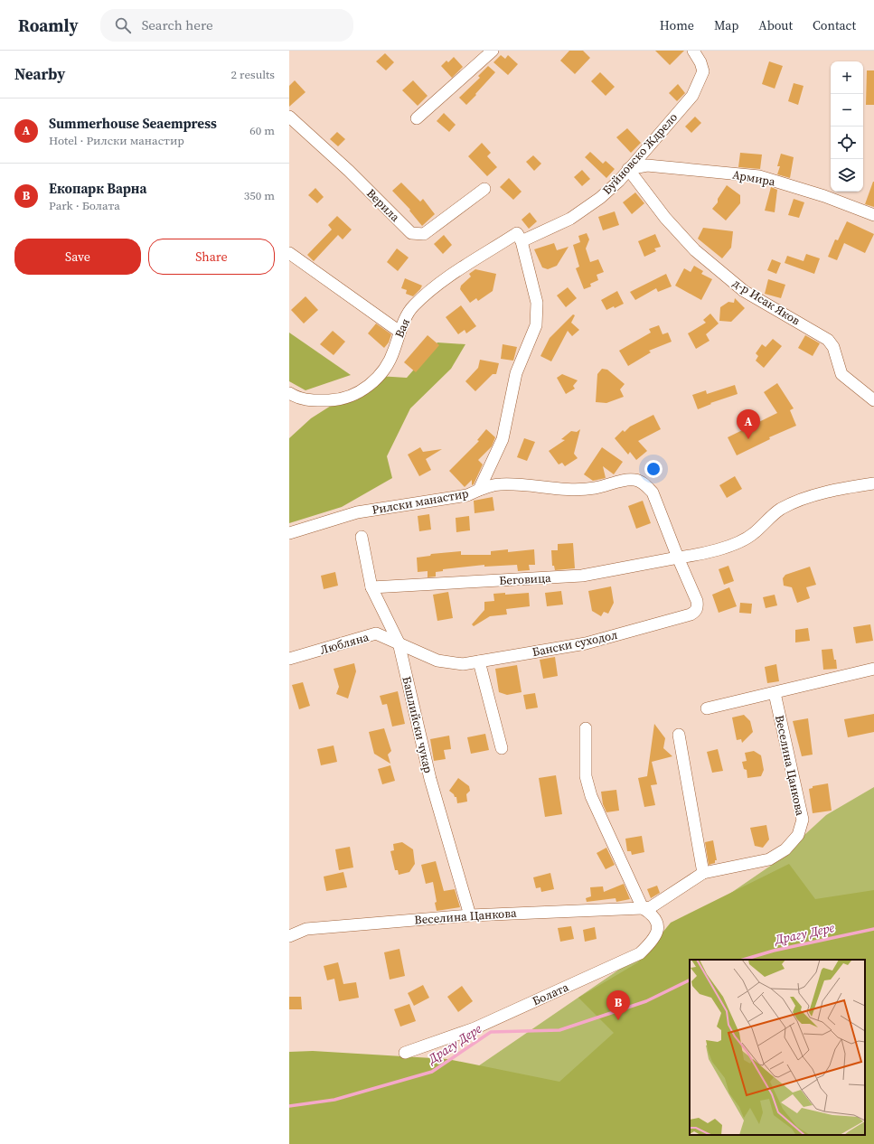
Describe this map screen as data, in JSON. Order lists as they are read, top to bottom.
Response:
{
  "streets": {
    "street": [
      "Буйновско Ждрело",
      "Армира",
      "Верила",
      "д-р Исак Яков",
      "Вая",
      "Рилски манастир",
      "Беговица",
      "Любляна",
      "Бански суходол",
      "Башлийски чукар",
      "Веселина Цанкова",
      "Болата"
    ]
  },
  "crossings": [
    ["Буйновско Ждрело", "Армира"],
    ["Буйновско Ждрело", "д-р Исак Яков"],
    ["Буйновско Ждрело", "Вая"],
    ["Армира", "д-р Исак Яков"],
    ["Рилски манастир", "Беговица"],
    ["Рилски манастир", "Бански суходол"],
    ["Беговица", "Бански суходол"],
    ["Беговица", "Башлийски чукар"],
    ["Любляна", "Бански суходол"],
    ["Любляна", "Башлийски чукар"],
    ["Бански суходол", "Башлийски чукар"],
    ["Башлийски чукар", "Веселина Цанкова"],
    ["Веселина Цанкова", "Болата"]
  ],
  "water": ["Драгу Дере"],
  "page": {
    "header": "Roamly",
    "search": "Search here",
    "nav": [
      "Home",
      "Map",
      "About",
      "Contact"
    ],
    "heading": ["Nearby", "2 results"],
    "map_buttons": ["+", "−"],
    "list": [
      {
        "mark": "A",
        "name": "Summerhouse Seaempress",
        "note": "Hotel · Рилски манастир",
        "value": "60 m"
      },
      {
        "mark": "B",
        "name": "Екопарк Варна",
        "note": "Park · Болата",
        "value": "350 m"
      }
    ],
    "buttons": ["Save", "Share"],
    "pins": ["A", "B"]
  }
}
